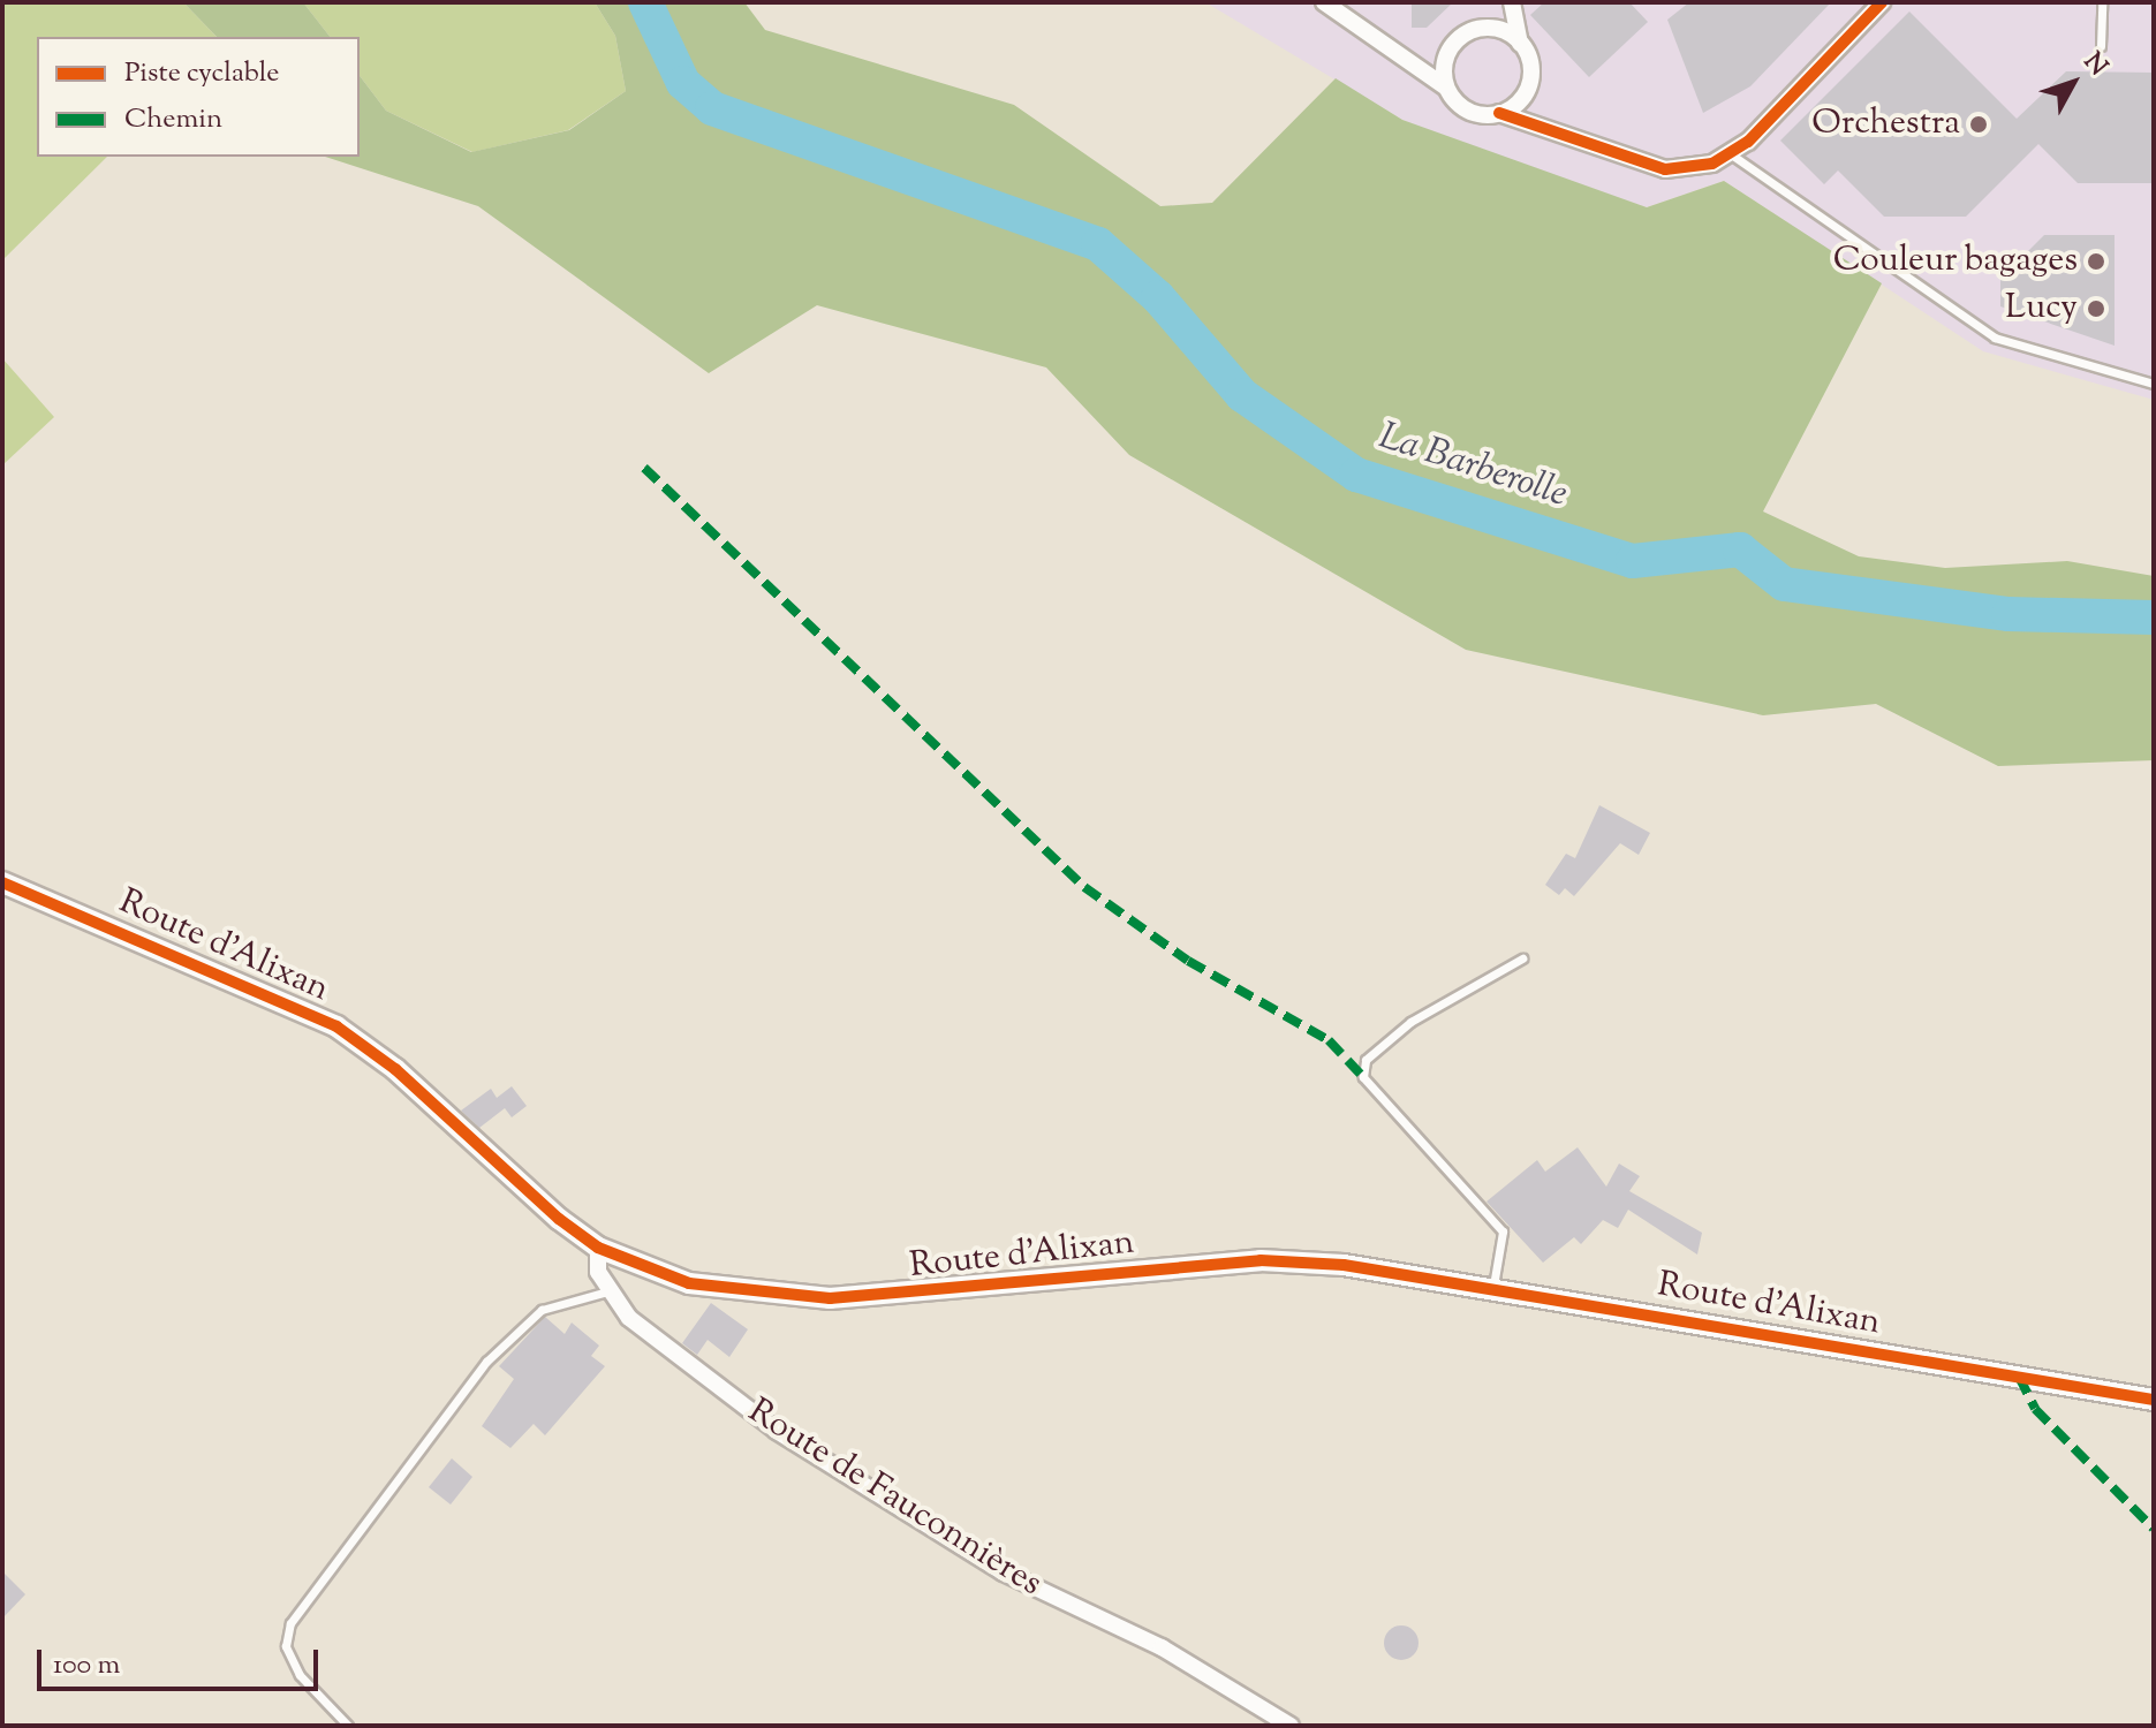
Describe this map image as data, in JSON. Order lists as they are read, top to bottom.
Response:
{
  "streets": {
    "street": ["Route d'Alixan", "Route de Fauconnières"]
  },
  "water": ["La Barberolle"],
  "places": ["Orchestra", "Couleur bagages", "Lucy"],
  "legend": ["Piste cyclable", "Chemin"],
  "scale_bar": "100 m",
  "north": "top right"
}
